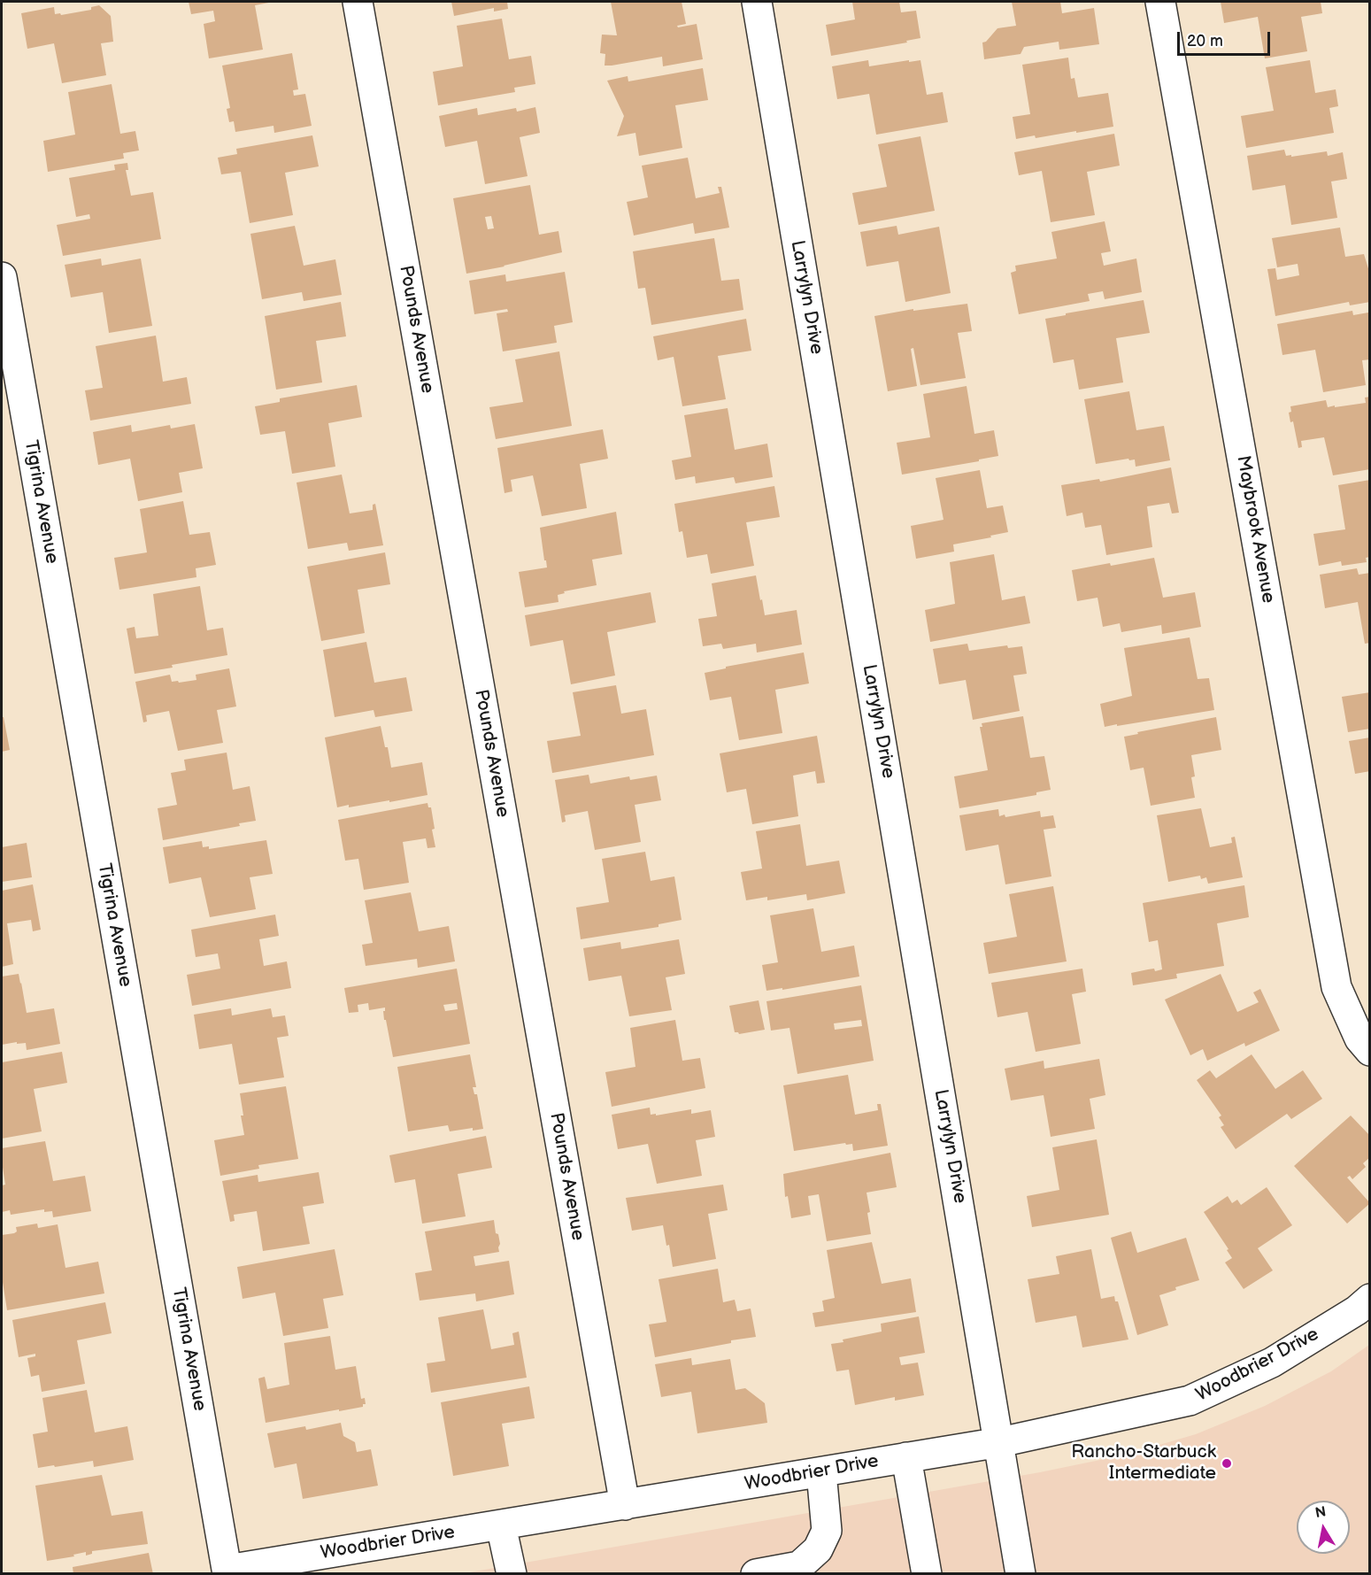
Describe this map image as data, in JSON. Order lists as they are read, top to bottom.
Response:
{
  "streets": {
    "street": [
      "Larrylyn Drive",
      "Pounds Avenue",
      "Tigrina Avenue",
      "Maybrook Avenue",
      "Woodbrier Drive"
    ]
  },
  "crossings": [
    ["Larrylyn Drive", "Woodbrier Drive"],
    ["Pounds Avenue", "Woodbrier Drive"],
    ["Tigrina Avenue", "Woodbrier Drive"]
  ],
  "places": ["Rancho-Starbuck Intermediate"],
  "scale_bar": "20 m",
  "north": "top"
}
